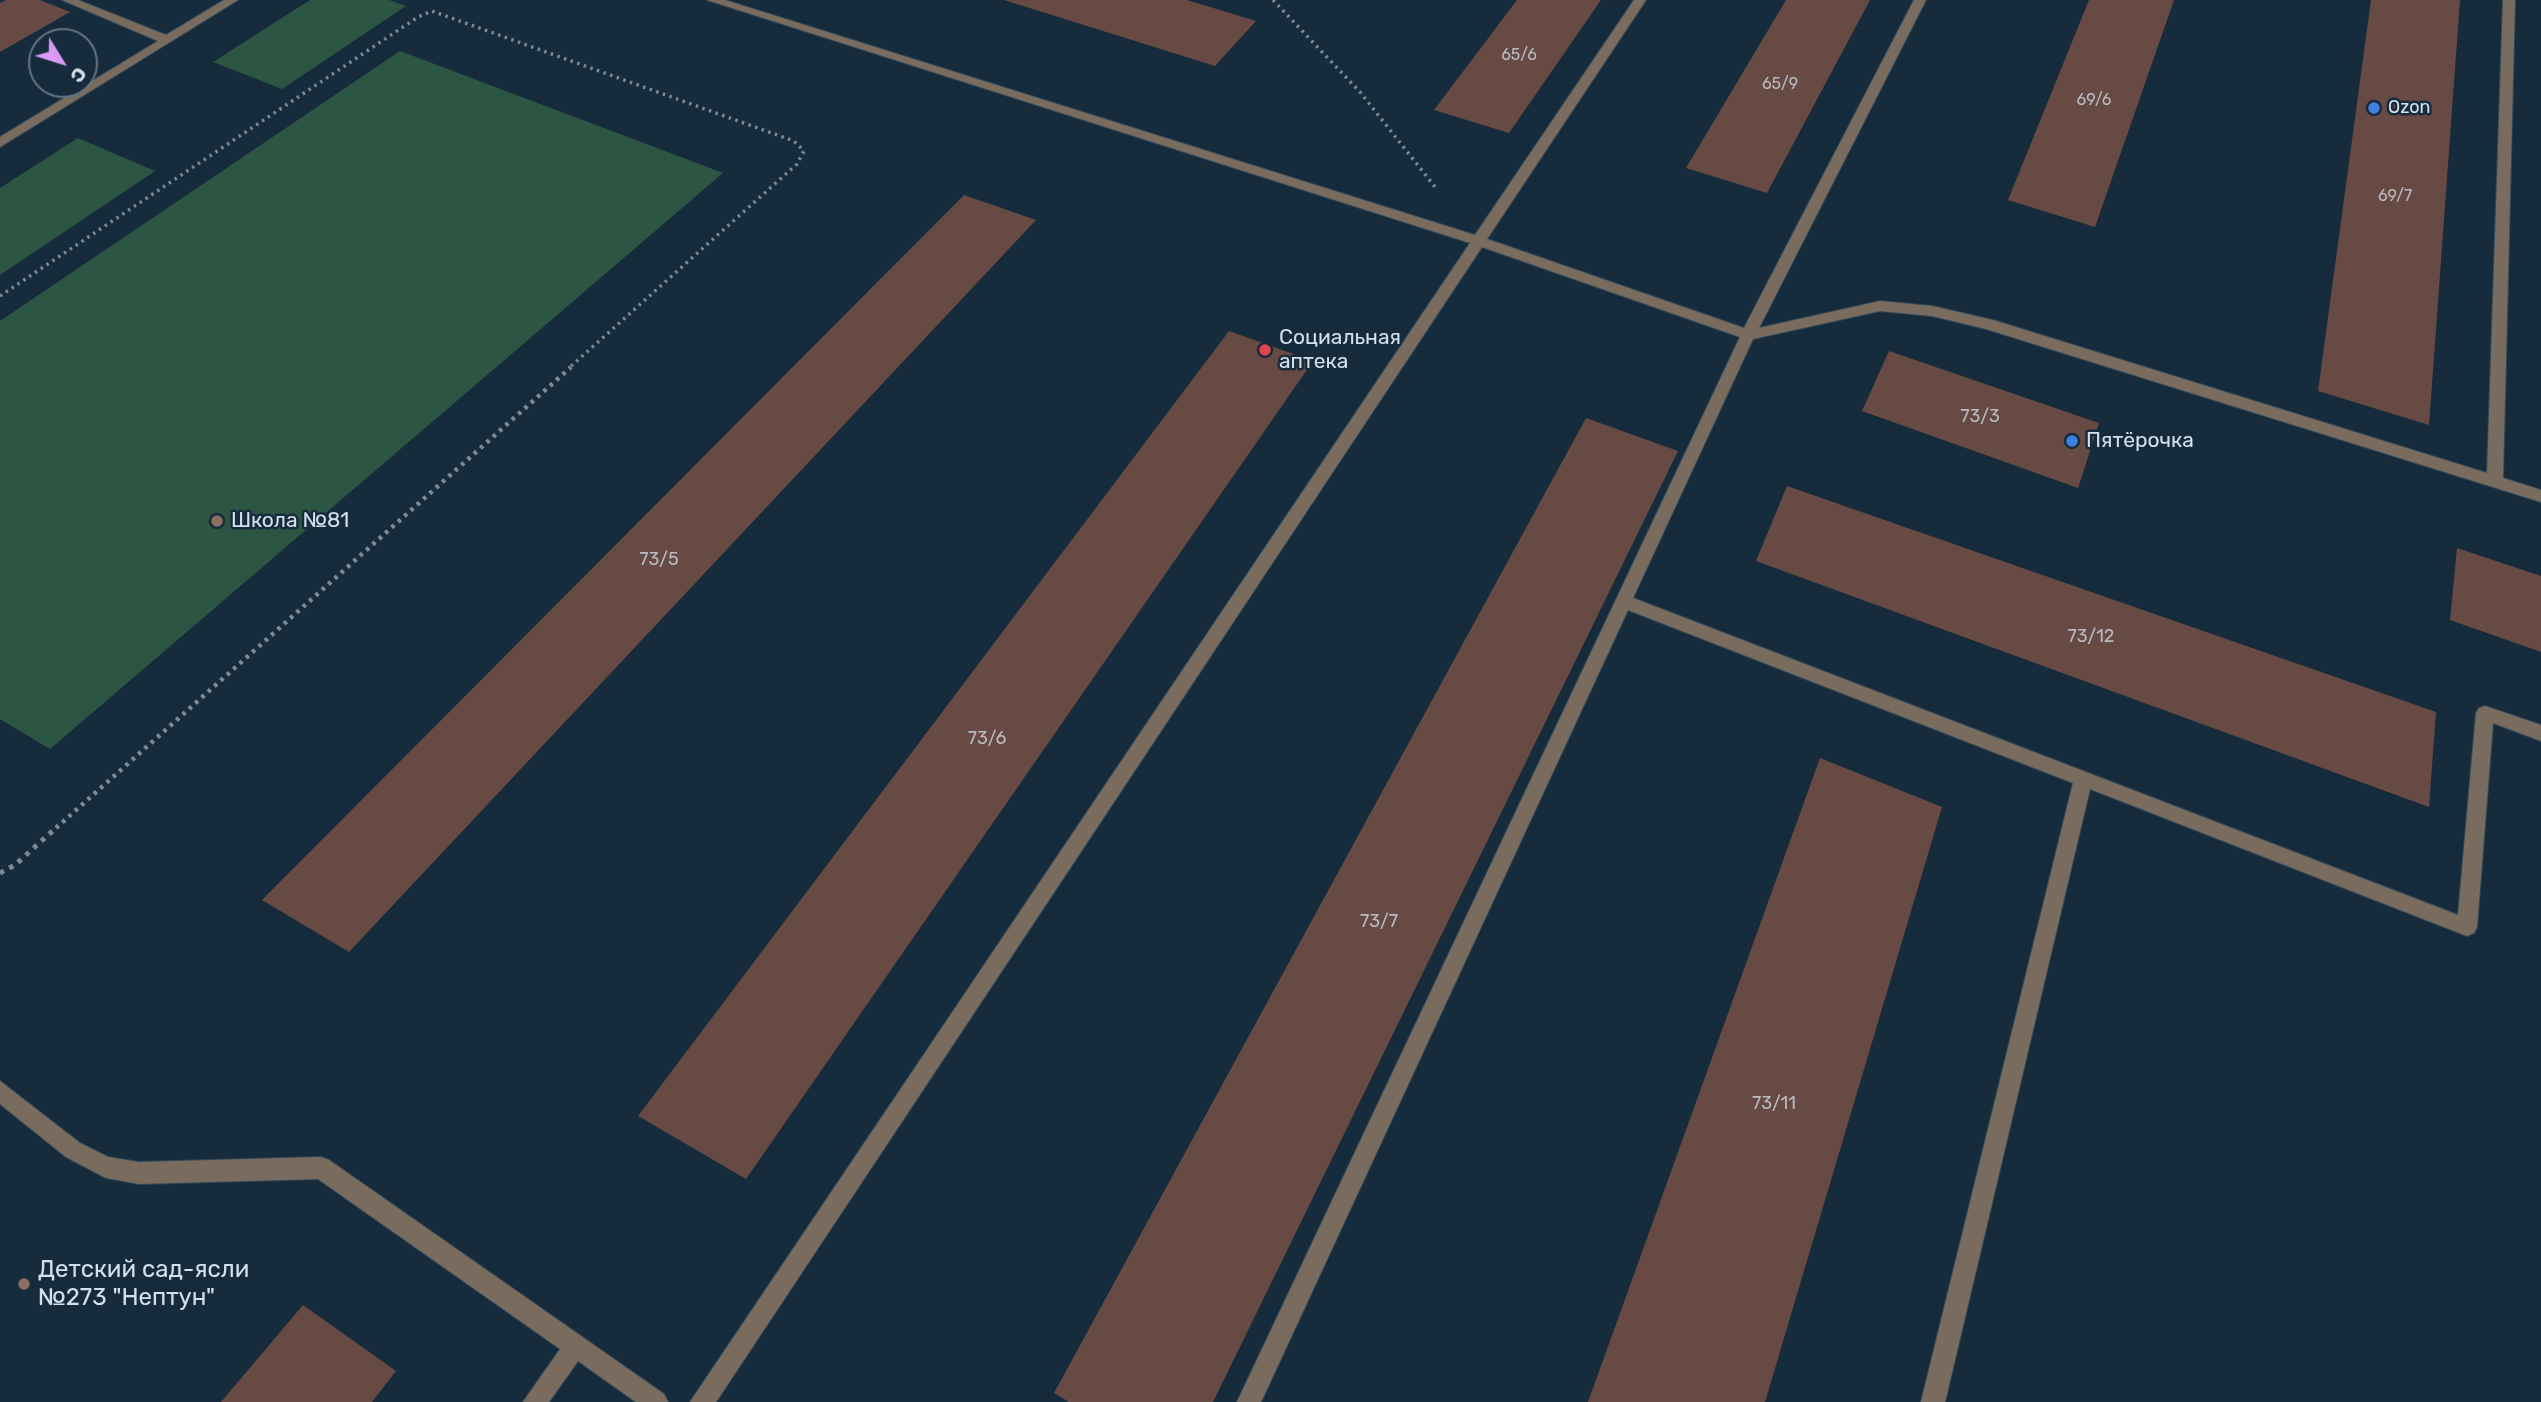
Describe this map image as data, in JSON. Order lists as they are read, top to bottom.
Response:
{
  "places": [
    "Ozon",
    "Социальная аптека",
    "Пятёрочка",
    "Школа №81",
    "Детский сад-ясли №273 \"Нептун\""
  ],
  "house_numbers": [
    "65/6",
    "65/9",
    "69/6",
    "69/7",
    "73/3",
    "73/5",
    "73/12",
    "73/6",
    "73/7",
    "73/11"
  ],
  "north": "bottom right"
}
